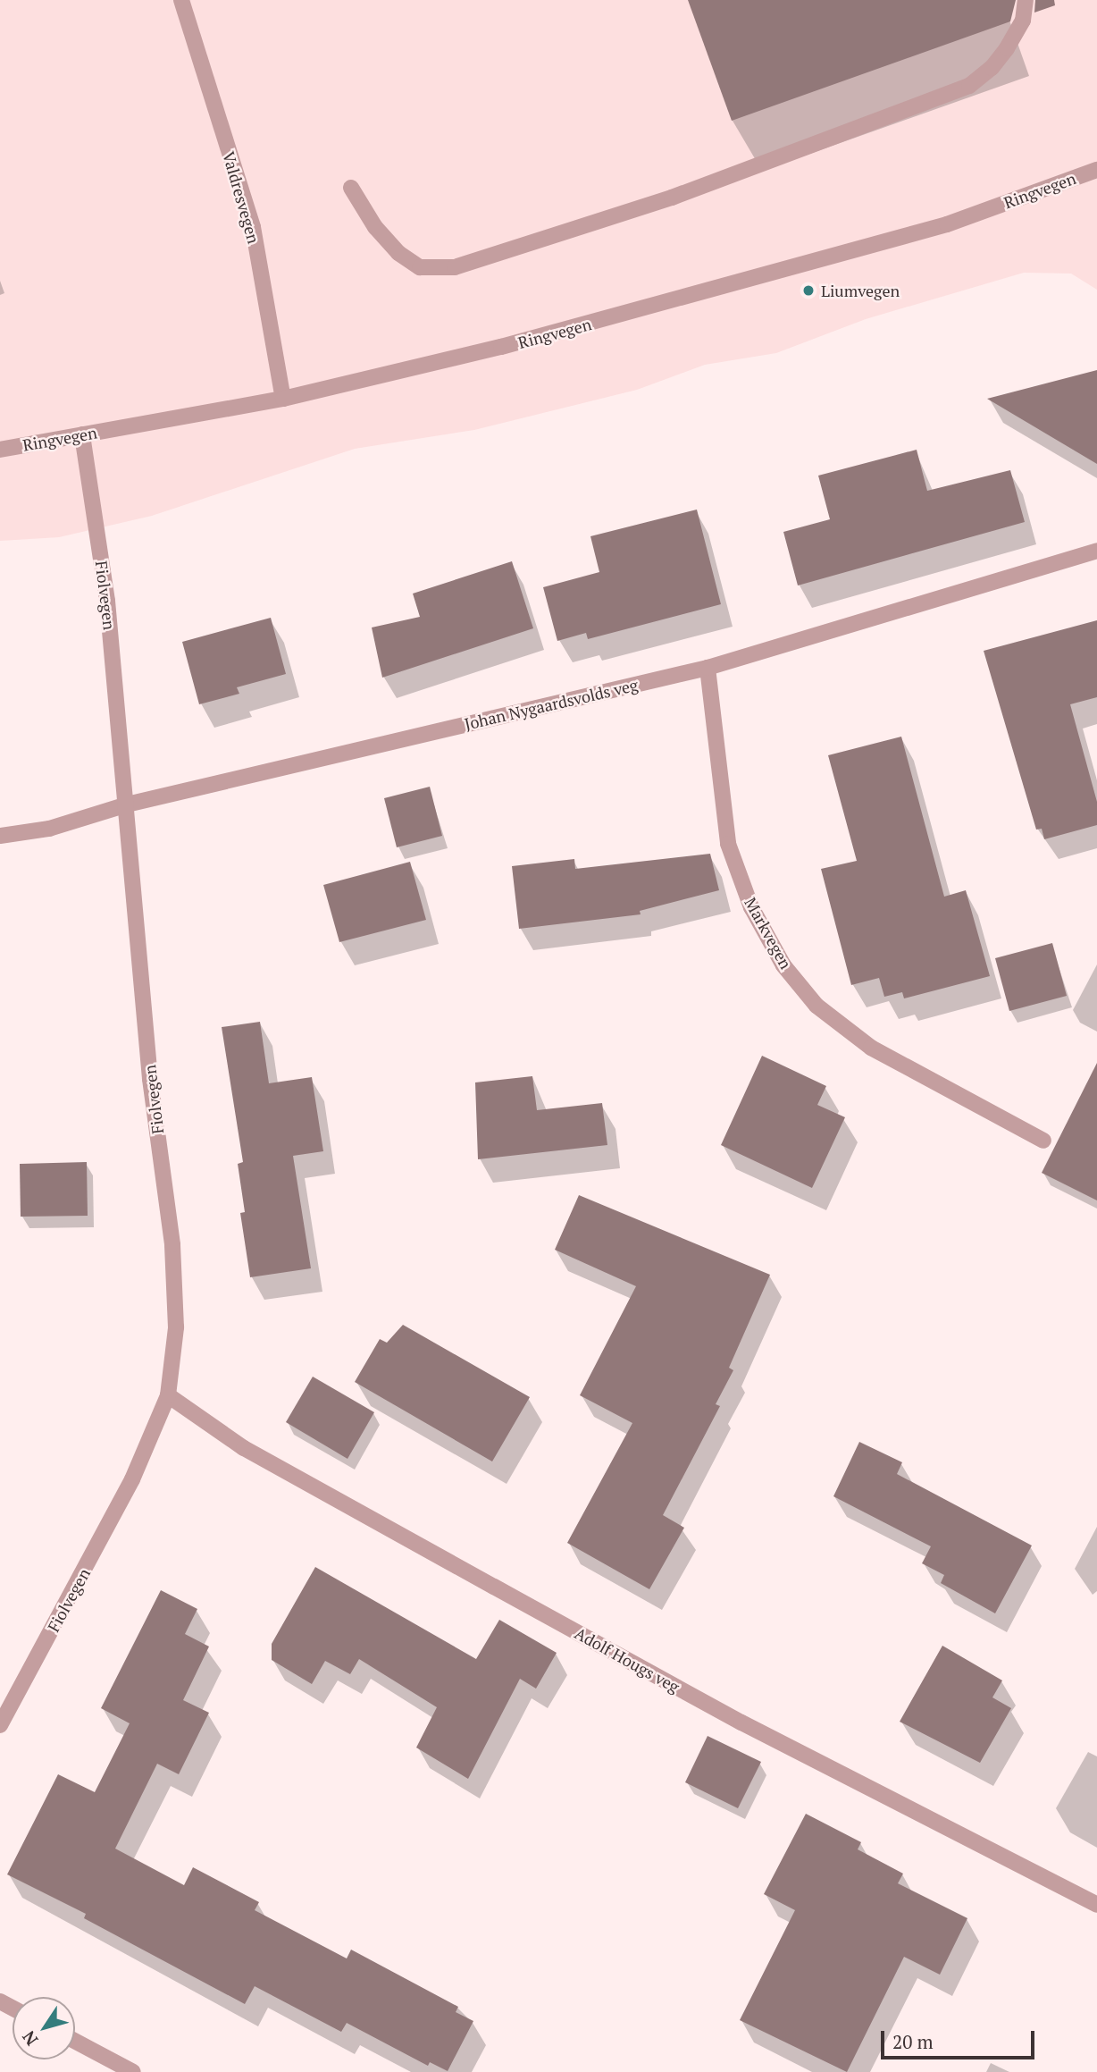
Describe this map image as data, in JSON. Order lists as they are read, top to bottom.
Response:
{
  "streets": {
    "street": [
      "Ringvegen",
      "Valdresvegen",
      "Fiolvegen",
      "Johan Nygaardsvolds veg",
      "Markvegen",
      "Adolf Hougs veg"
    ]
  },
  "crossings": [
    ["Ringvegen", "Valdresvegen"],
    ["Ringvegen", "Fiolvegen"],
    ["Fiolvegen", "Johan Nygaardsvolds veg"],
    ["Fiolvegen", "Adolf Hougs veg"],
    ["Johan Nygaardsvolds veg", "Markvegen"]
  ],
  "places": ["Liumvegen"],
  "scale_bar": "20 m",
  "north": "bottom left"
}
